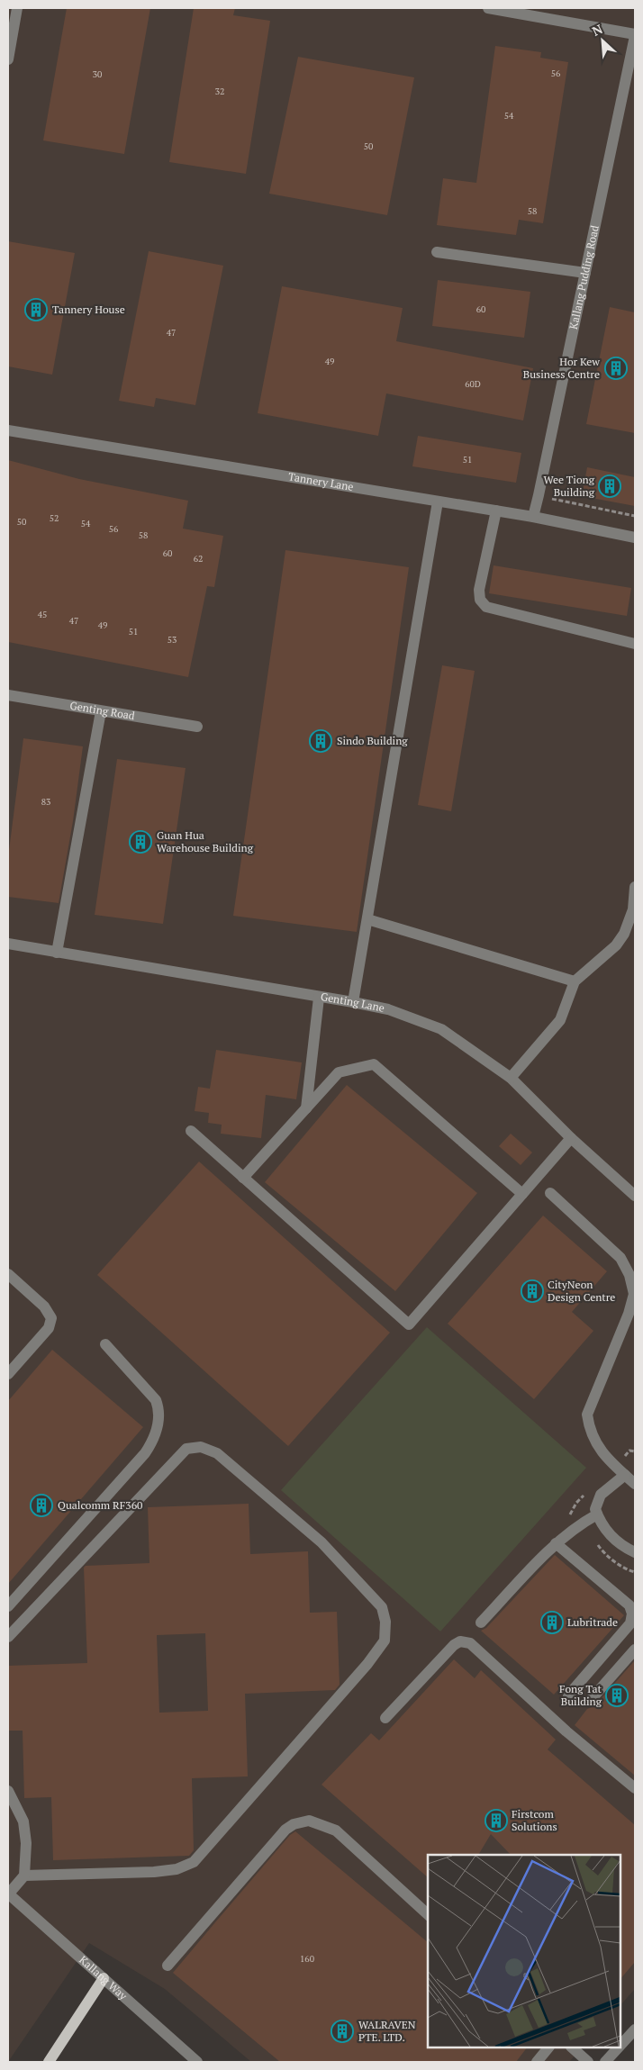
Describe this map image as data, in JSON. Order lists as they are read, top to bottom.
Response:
{
  "streets": {
    "street": [
      "Kallang Pudding Road",
      "Tannery Lane",
      "Genting Road",
      "Genting Lane",
      "Kallang Way"
    ]
  },
  "crossings": [
    ["Kallang Pudding Road", "Tannery Lane"]
  ],
  "places": {
    "building": [
      "Tannery House",
      "Hor Kew Business Centre",
      "Wee Tiong Building",
      "Sindo Building",
      "Guan Hua Warehouse Building",
      "CityNeon Design Centre",
      "Qualcomm RF360",
      "Lubritrade",
      "Fong Tat Building",
      "Firstcom Solutions",
      "WALRAVEN PTE. LTD."
    ]
  },
  "house_numbers": [
    "56",
    "30",
    "32",
    "54",
    "50",
    "58",
    "60",
    "47",
    "49",
    "60D",
    "51",
    "52",
    "50",
    "54",
    "56",
    "58",
    "60",
    "62",
    "45",
    "47",
    "49",
    "51",
    "53",
    "83",
    "160"
  ],
  "north": "top left"
}
